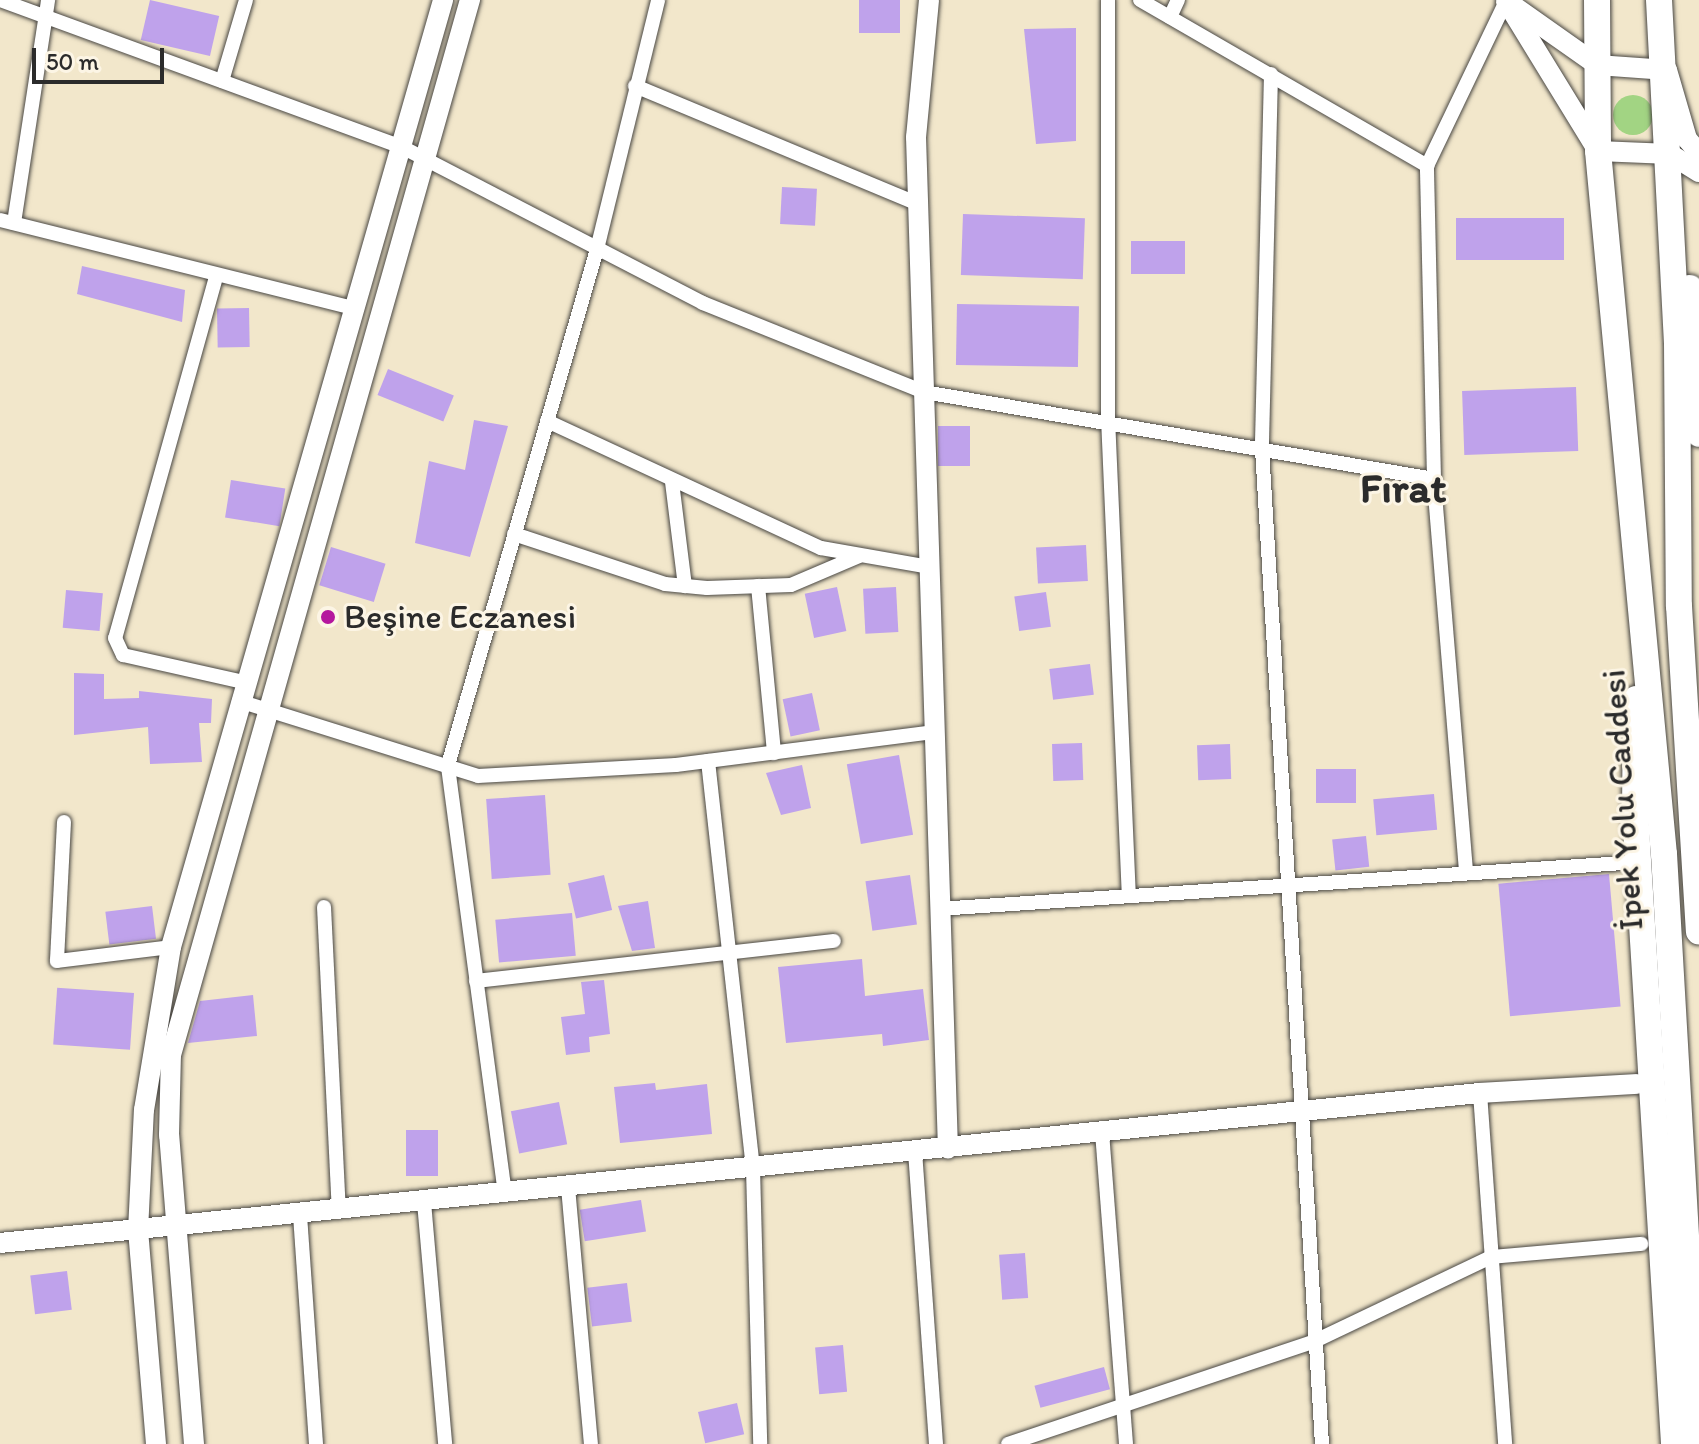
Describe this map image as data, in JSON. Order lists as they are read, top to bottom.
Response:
{
  "streets": {
    "highway": ["İpek Yolu Caddesi"]
  },
  "districts": ["Fırat"],
  "places": ["Beşine Eczanesi"],
  "scale_bar": "50 m"
}
